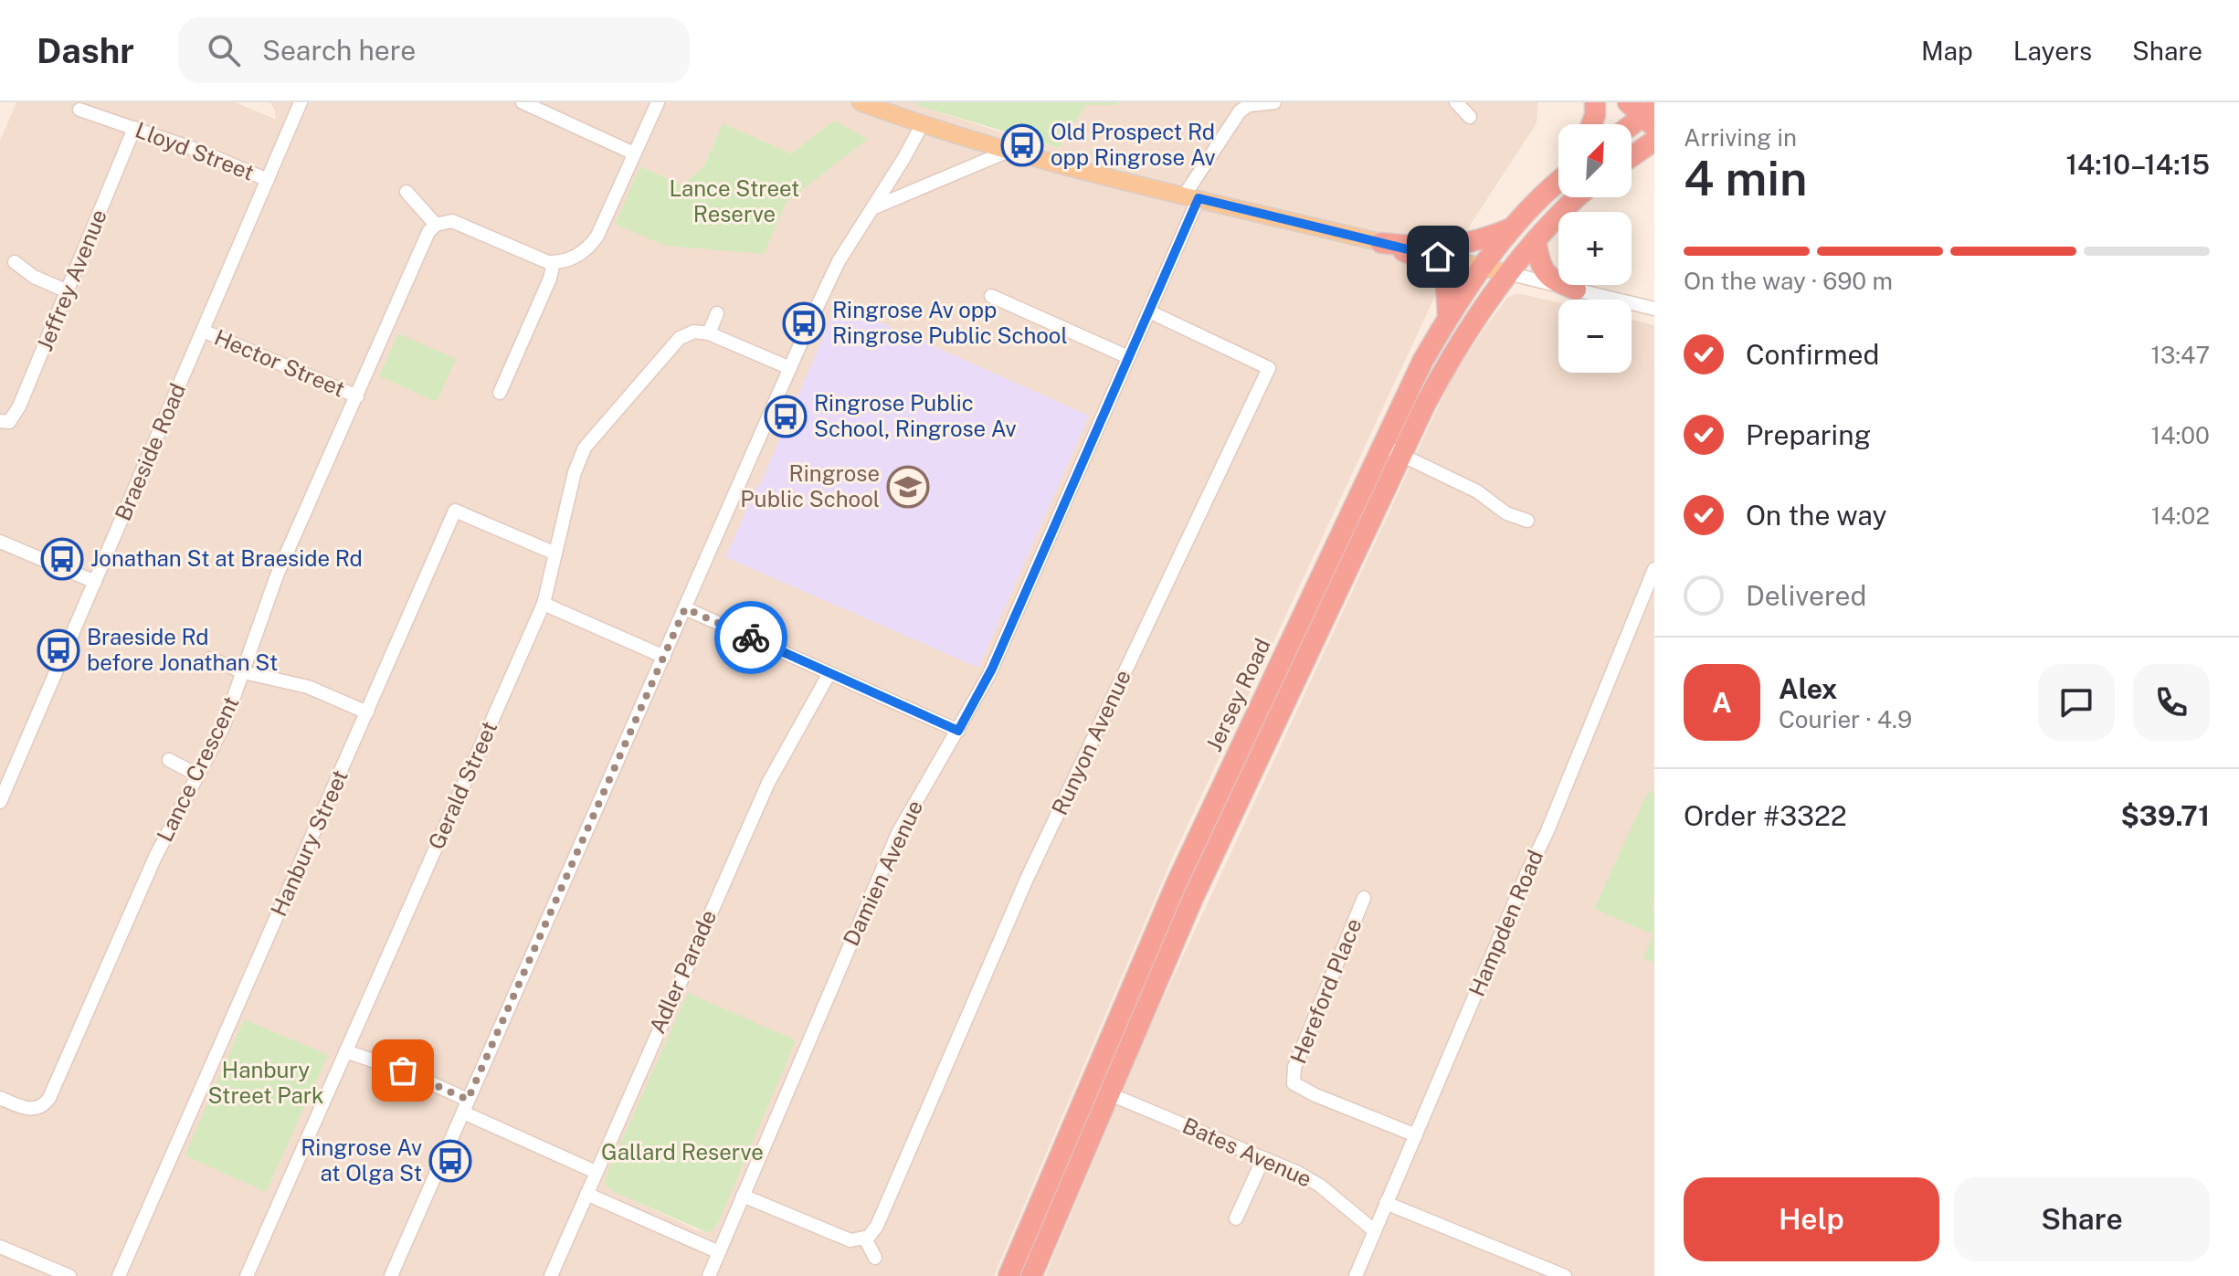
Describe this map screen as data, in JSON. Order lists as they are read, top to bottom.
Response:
{
  "streets": {
    "highway": ["Jersey Road"],
    "street": [
      "Lloyd Street",
      "Jeffrey Avenue",
      "Hector Street",
      "Braeside Road",
      "Runyon Avenue",
      "Lance Crescent",
      "Gerald Street",
      "Hanbury Street",
      "Damien Avenue",
      "Hampden Road",
      "Adler Parade",
      "Hereford Place",
      "Bates Avenue"
    ]
  },
  "crossings": [
    ["Lloyd Street", "Jeffrey Avenue"],
    ["Lloyd Street", "Braeside Road"],
    ["Hector Street", "Braeside Road"],
    ["Hector Street", "Lance Crescent"],
    ["Jersey Road", "Bates Avenue"],
    ["Runyon Avenue", "Damien Avenue"],
    ["Gerald Street", "Hanbury Street"],
    ["Hampden Road", "Hereford Place"],
    ["Hampden Road", "Bates Avenue"]
  ],
  "parks": ["Lance Street Reserve", "Hanbury Street Park", "Gallard Reserve"],
  "places": {
    "bus stop": [
      "Old Prospect Rd opp Ringrose Av",
      "Ringrose Av opp Ringrose Public School",
      "Ringrose Public School, Ringrose Av",
      "Jonathan St at Braeside Rd",
      "Braeside Rd before Jonathan St",
      "Ringrose Av at Olga St"
    ],
    "school or university": ["Ringrose Public School"]
  },
  "north": "top right",
  "page": {
    "header": "Dashr",
    "search": "Search here",
    "nav": ["Map", "Layers", "Share"],
    "heading": ["4 min", "Arriving in", "14:10–14:15"],
    "panel": [
      "Alex",
      "Courier · 4.9",
      "Order #3322",
      "$39.71"
    ],
    "map_buttons": ["+", "−"],
    "bar": "On the way · 690 m",
    "list": [
      ["Confirmed", "13:47"],
      ["Preparing", "14:00"],
      ["On the way", "14:02"],
      "Delivered"
    ],
    "round": "A",
    "buttons": ["Help", "Share"]
  }
}
